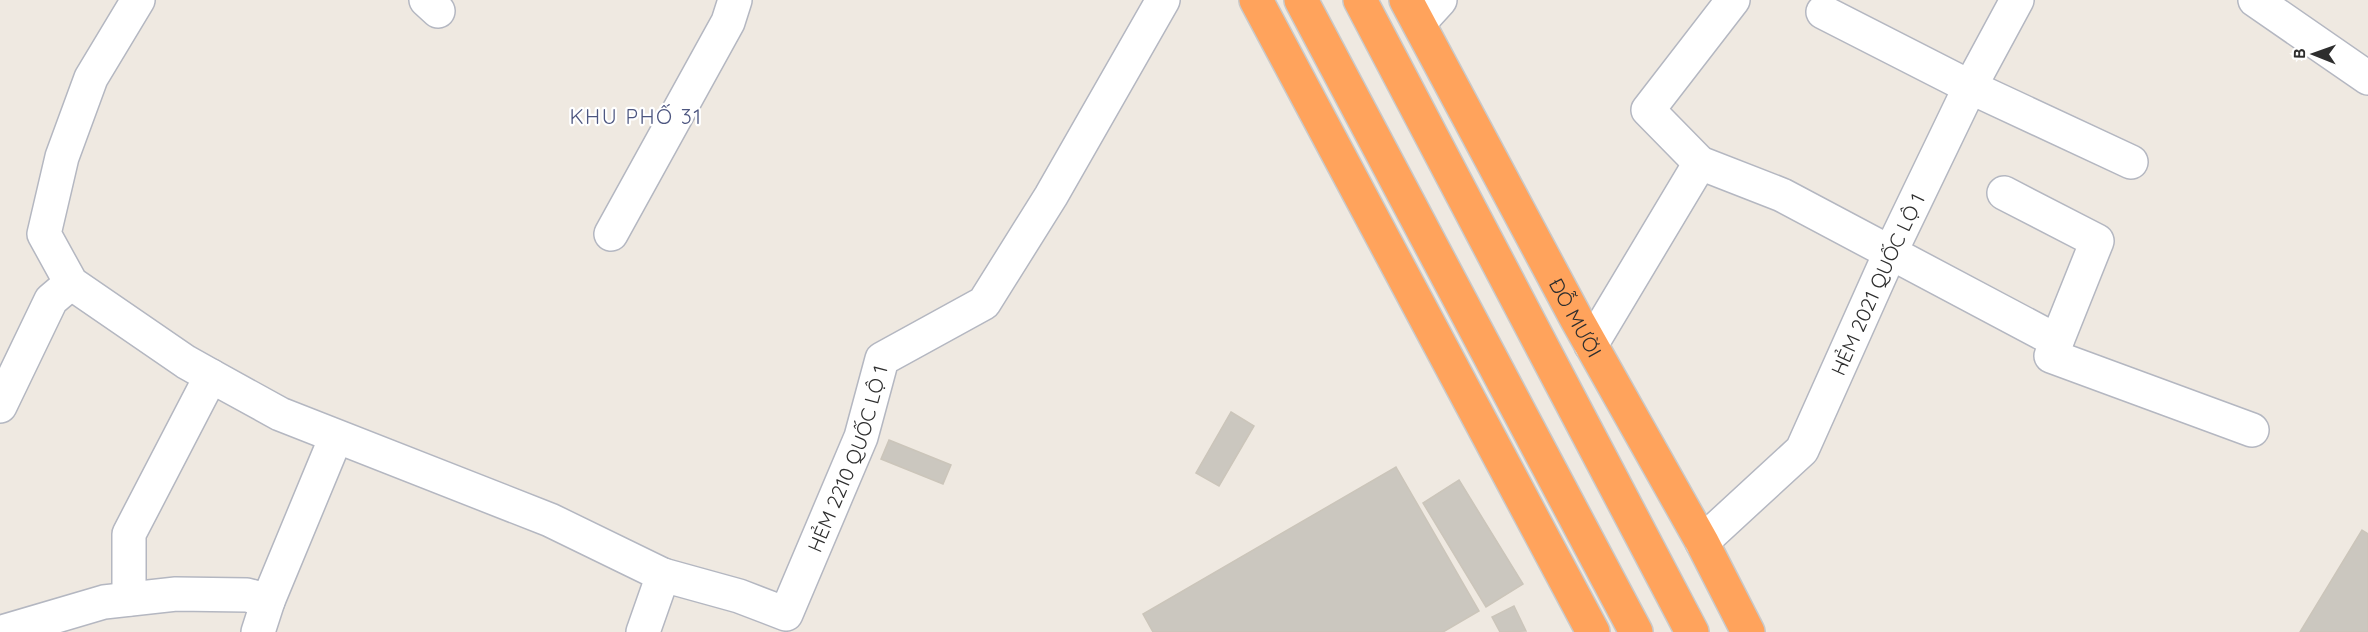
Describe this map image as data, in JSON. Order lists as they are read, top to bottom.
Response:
{
  "streets": {
    "highway": ["ĐỖ MƯỜI"],
    "street": ["HẺM 2021 QUỐC LỘ 1", "HẺM 2210 QUỐC LỘ 1"]
  },
  "crossings": [
    ["HẺM 2021 QUỐC LỘ 1", "ĐỖ MƯỜI"]
  ],
  "districts": ["KHU PHỐ 31"],
  "north": "left"
}
